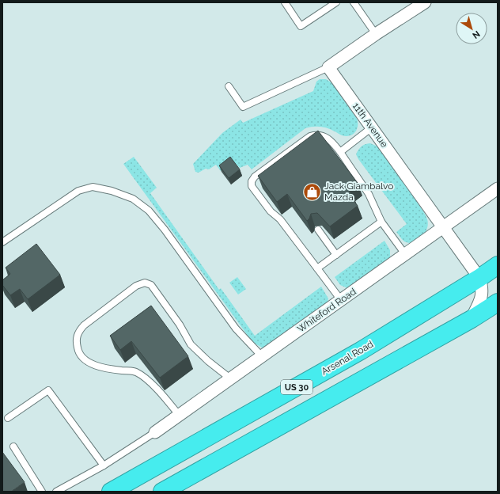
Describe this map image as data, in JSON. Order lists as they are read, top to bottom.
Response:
{
  "streets": {
    "highway": ["Arsenal Road", "US 30"],
    "street": ["11th Avenue", "Whiteford Road"]
  },
  "crossings": [
    ["11th Avenue", "Whiteford Road"],
    ["11th Avenue", "Arsenal Road"]
  ],
  "places": {
    "shop": ["Jack Giambalvo Mazda"]
  },
  "north": "bottom right"
}
